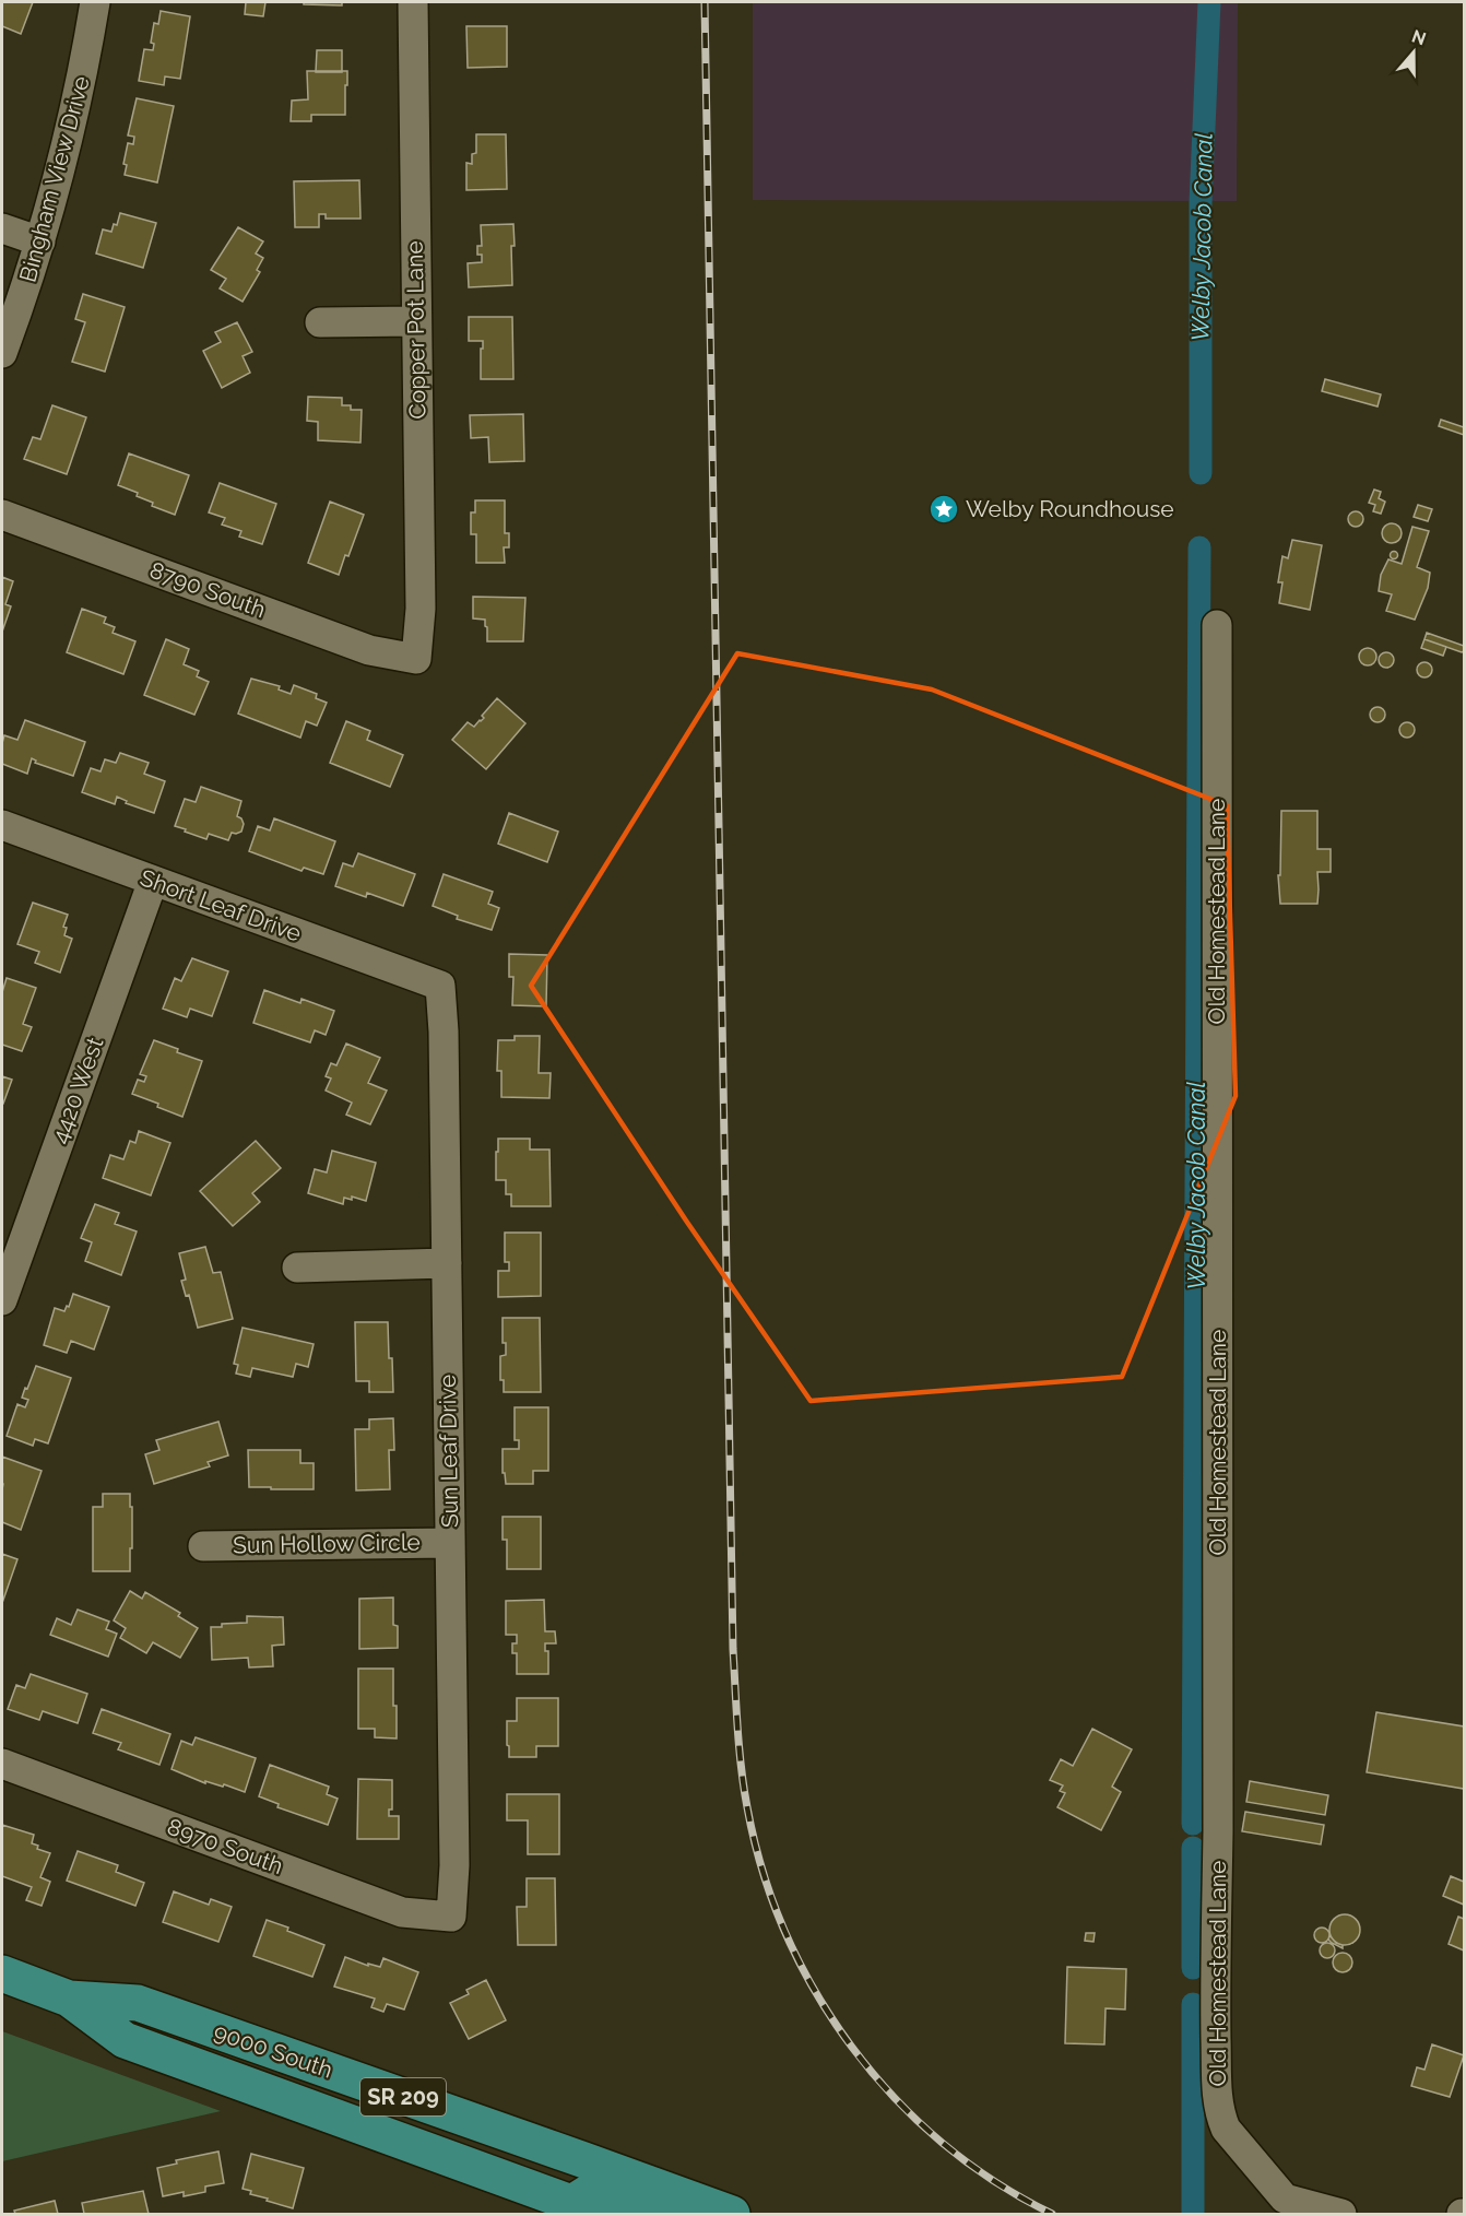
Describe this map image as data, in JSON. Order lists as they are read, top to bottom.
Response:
{
  "streets": {
    "main road": ["9000 South", "SR 209"],
    "street": [
      "Bingham View Drive",
      "Copper Pot Lane",
      "8790 South",
      "Short Leaf Drive",
      "Old Homestead Lane",
      "4420 West",
      "Sun Leaf Drive",
      "Sun Hollow Circle",
      "8970 South"
    ]
  },
  "crossings": [
    ["Copper Pot Lane", "8790 South"],
    ["Short Leaf Drive", "4420 West"],
    ["Short Leaf Drive", "Sun Leaf Drive"],
    ["Sun Leaf Drive", "Sun Hollow Circle"],
    ["Sun Leaf Drive", "8970 South"]
  ],
  "water": ["Welby Jacob Canal"],
  "places": {
    "place": ["Welby Roundhouse"]
  },
  "north": "top"
}
